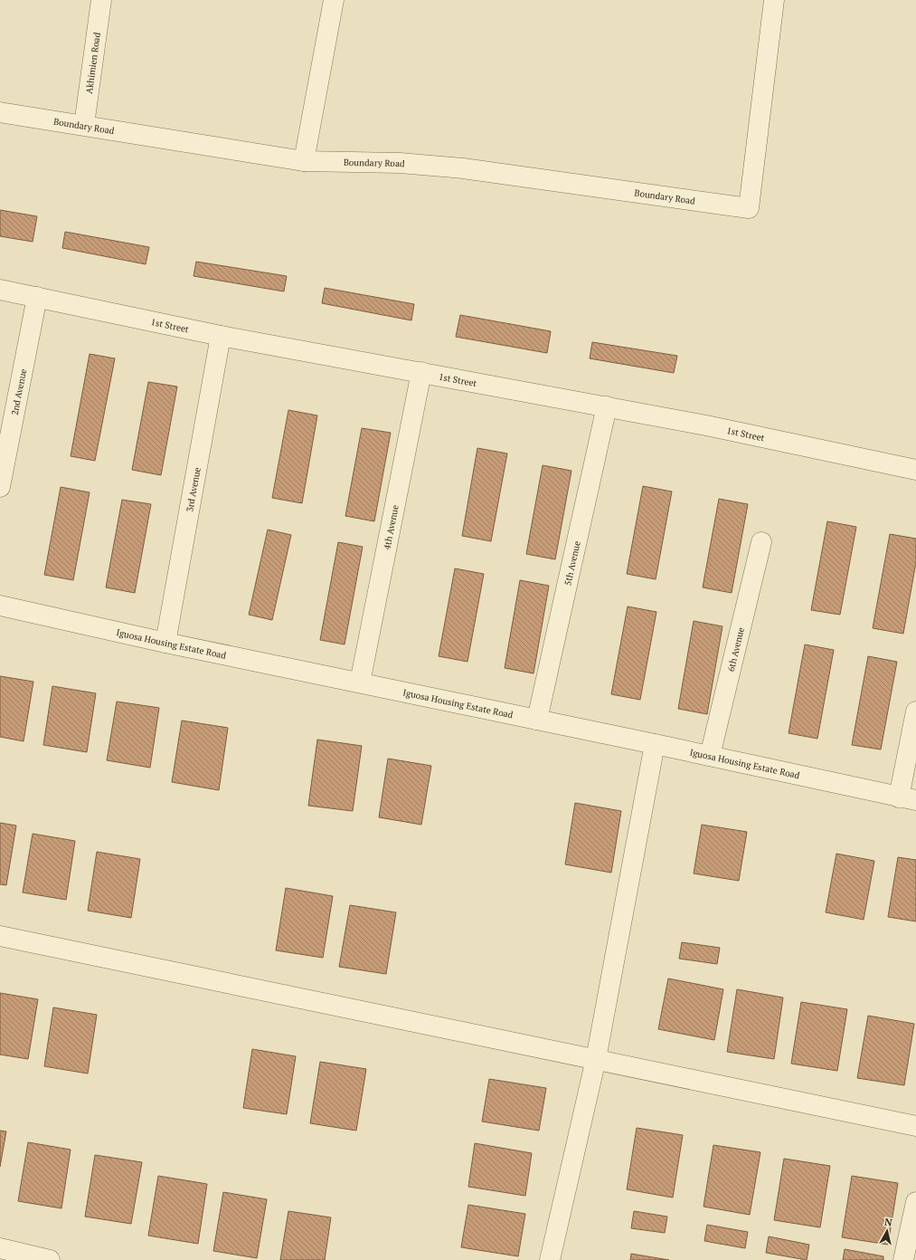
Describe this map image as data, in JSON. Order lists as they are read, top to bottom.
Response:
{
  "streets": {
    "street": [
      "Akhimien Road",
      "Boundary Road",
      "1st Street",
      "2nd Avenue",
      "3rd Avenue",
      "4th Avenue",
      "5th Avenue",
      "Iguosa Housing Estate Road",
      "6th Avenue"
    ]
  },
  "crossings": [
    ["Akhimien Road", "Boundary Road"],
    ["1st Street", "2nd Avenue"],
    ["1st Street", "3rd Avenue"],
    ["1st Street", "4th Avenue"],
    ["1st Street", "5th Avenue"],
    ["3rd Avenue", "Iguosa Housing Estate Road"],
    ["4th Avenue", "Iguosa Housing Estate Road"],
    ["5th Avenue", "Iguosa Housing Estate Road"],
    ["Iguosa Housing Estate Road", "6th Avenue"]
  ],
  "north": "top"
}
